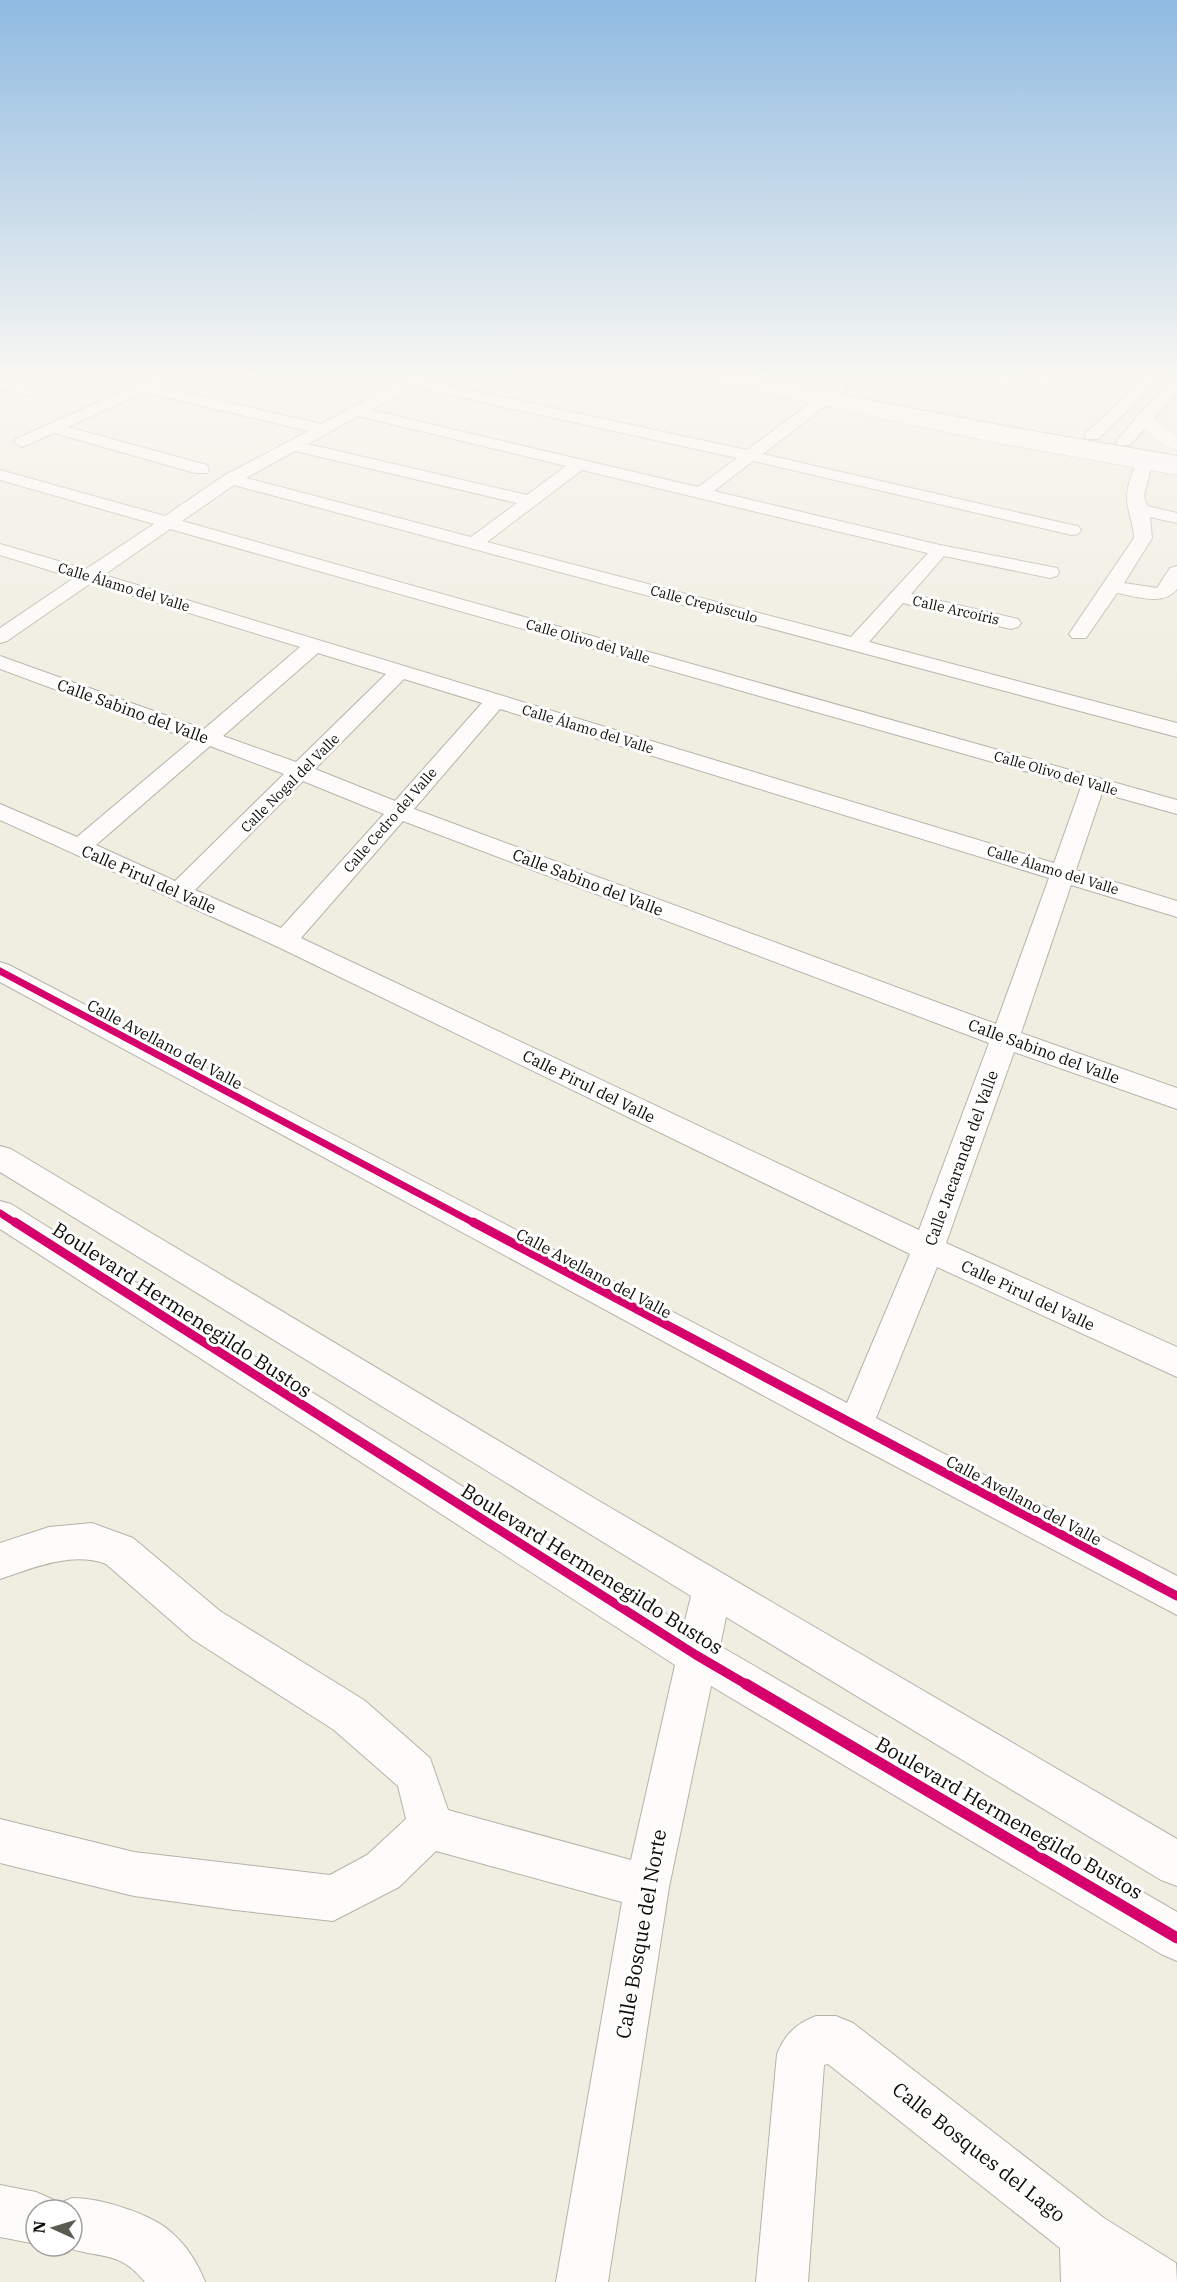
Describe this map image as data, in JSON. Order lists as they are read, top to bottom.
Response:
{
  "streets": {
    "street": [
      "Calle Álamo del Valle",
      "Calle Crepúsculo",
      "Calle Arcoíris",
      "Calle Olivo del Valle",
      "Calle Sabino del Valle",
      "Calle Nogal del Valle",
      "Calle Cedro del Valle",
      "Calle Pirul del Valle",
      "Calle Avellano del Valle",
      "Calle Jacaranda del Valle",
      "Boulevard Hermenegildo Bustos",
      "Calle Bosque del Norte",
      "Calle Bosques del Lago"
    ]
  },
  "crossings": [
    ["Calle Álamo del Valle", "Calle Nogal del Valle"],
    ["Calle Álamo del Valle", "Calle Cedro del Valle"],
    ["Calle Álamo del Valle", "Calle Jacaranda del Valle"],
    ["Calle Olivo del Valle", "Calle Jacaranda del Valle"],
    ["Calle Sabino del Valle", "Calle Nogal del Valle"],
    ["Calle Sabino del Valle", "Calle Cedro del Valle"],
    ["Calle Sabino del Valle", "Calle Jacaranda del Valle"],
    ["Calle Nogal del Valle", "Calle Pirul del Valle"],
    ["Calle Cedro del Valle", "Calle Pirul del Valle"],
    ["Calle Pirul del Valle", "Calle Jacaranda del Valle"],
    ["Calle Avellano del Valle", "Calle Jacaranda del Valle"],
    ["Boulevard Hermenegildo Bustos", "Calle Bosque del Norte"]
  ],
  "north": "left"
}
